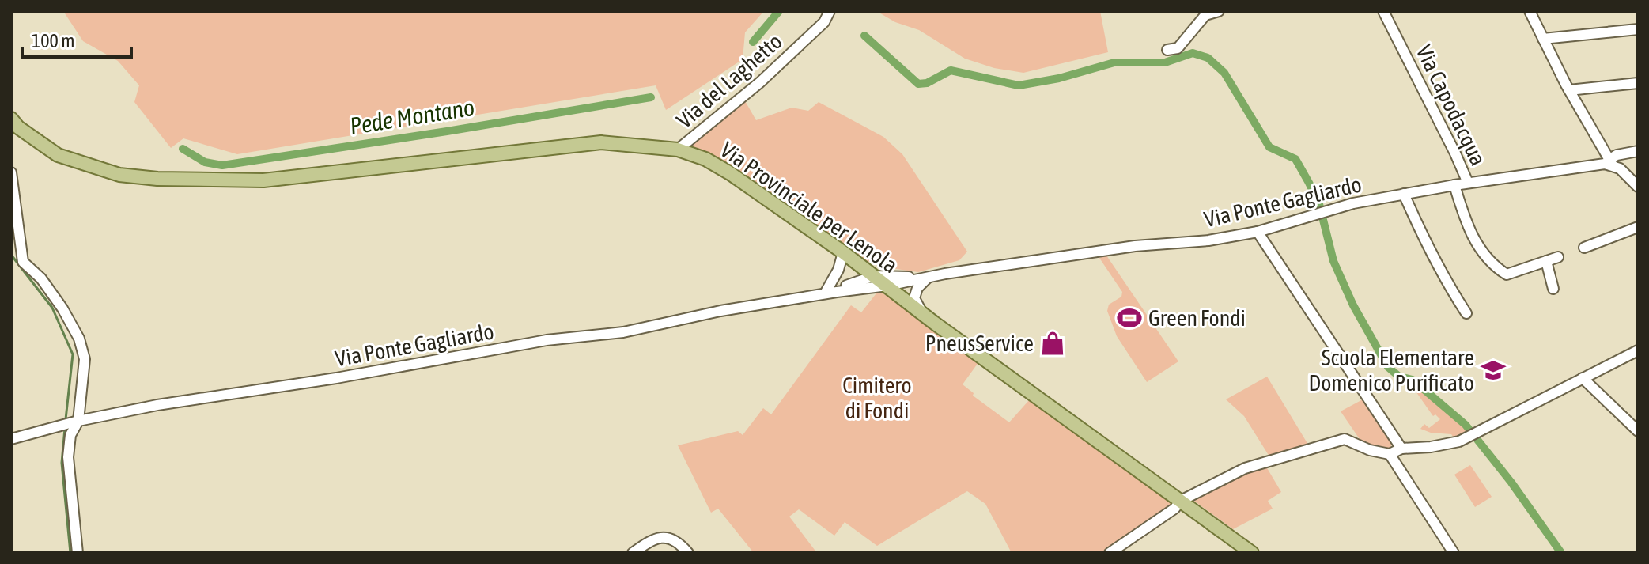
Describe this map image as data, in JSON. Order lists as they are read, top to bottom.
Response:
{
  "streets": {
    "main road": ["Via Provinciale per Lenola"],
    "street": ["Via del Laghetto", "Via Capodacqua", "Via Ponte Gagliardo"]
  },
  "crossings": [
    ["Via del Laghetto", "Via Provinciale per Lenola"],
    ["Via Capodacqua", "Via Ponte Gagliardo"],
    ["Via Ponte Gagliardo", "Via Provinciale per Lenola"]
  ],
  "water": ["Pede Montano"],
  "parks": ["Cimitero di Fondi"],
  "places": {
    "sports": ["Green Fondi"],
    "shop": ["PneusService"],
    "school or university": ["Scuola Elementare Domenico Purificato"]
  },
  "scale_bar": "100 m"
}
